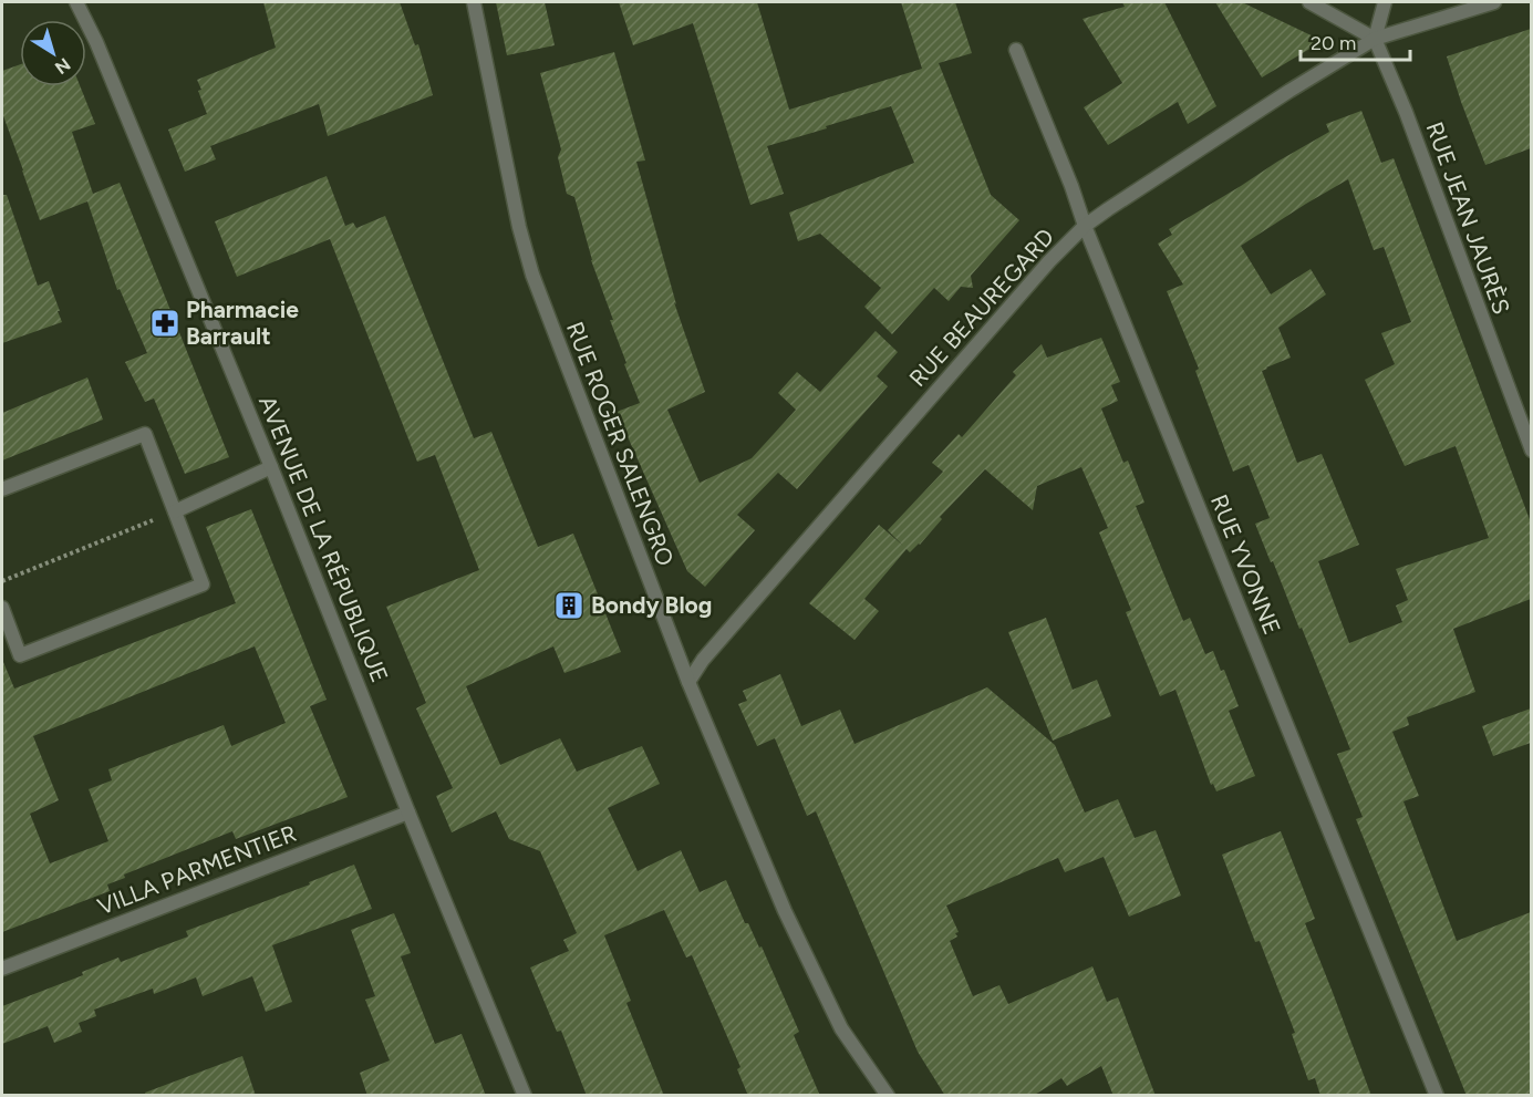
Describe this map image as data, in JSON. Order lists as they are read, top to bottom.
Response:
{
  "streets": {
    "street": [
      "RUE JEAN JAURÈS",
      "RUE BEAUREGARD",
      "RUE ROGER SALENGRO",
      "AVENUE DE LA RÉPUBLIQUE",
      "RUE YVONNE",
      "VILLA PARMENTIER"
    ]
  },
  "crossings": [
    ["RUE JEAN JAURÈS", "RUE BEAUREGARD"],
    ["RUE BEAUREGARD", "RUE ROGER SALENGRO"],
    ["RUE BEAUREGARD", "RUE YVONNE"],
    ["AVENUE DE LA RÉPUBLIQUE", "VILLA PARMENTIER"]
  ],
  "places": {
    "pharmacy": ["Pharmacie Barrault"],
    "building": ["Bondy Blog"]
  },
  "scale_bar": "20 m",
  "north": "bottom right"
}
